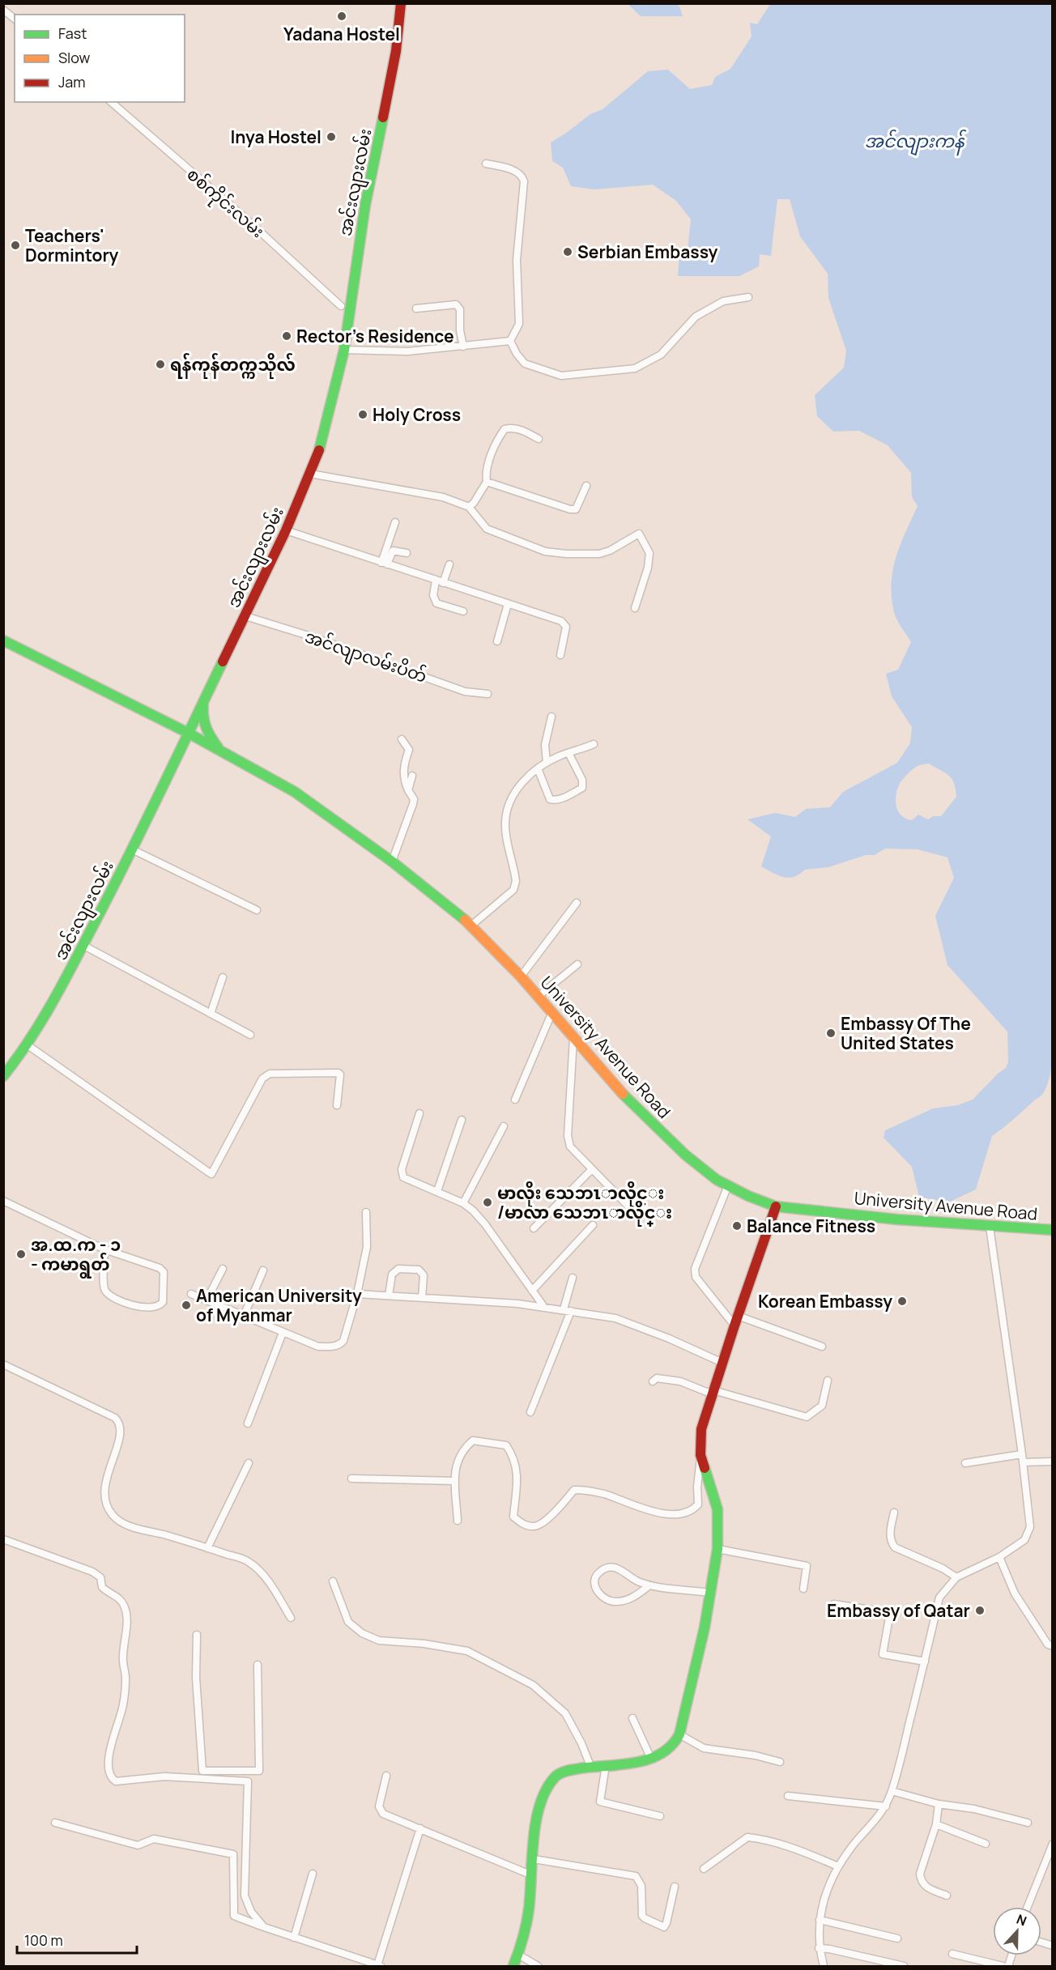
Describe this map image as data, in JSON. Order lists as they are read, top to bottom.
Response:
{
  "streets": {
    "main road": ["အင်းလျားလမ်း", "University Avenue Road"],
    "street": ["စစ်ကိုင်းလမ်း", "အင်လျာလမ်းပိတ်"]
  },
  "crossings": [
    ["အင်းလျားလမ်း", "အင်လျာလမ်းပိတ်"],
    ["အင်းလျားလမ်း", "University Avenue Road"]
  ],
  "water": ["အင်လျားကန်"],
  "places": [
    "Yadana Hostel",
    "Inya Hostel",
    "Teachers' Dormintory",
    "Serbian Embassy",
    "Rector's Residence",
    "ရန်ကုန်တက္ကသိုလ်",
    "Holy Cross",
    "Embassy Of The United States",
    "မာလိုး သေဘၤာလိုင္း /မာလာ သေဘၤာလိုင္း",
    "Balance Fitness",
    "အ.ထ.က - ၁ - ကမာရွတ်",
    "Korean Embassy",
    "American University of Myanmar",
    "Embassy of Qatar"
  ],
  "legend": ["Fast", "Slow", "Jam"],
  "scale_bar": "100 m",
  "north": "top"
}
